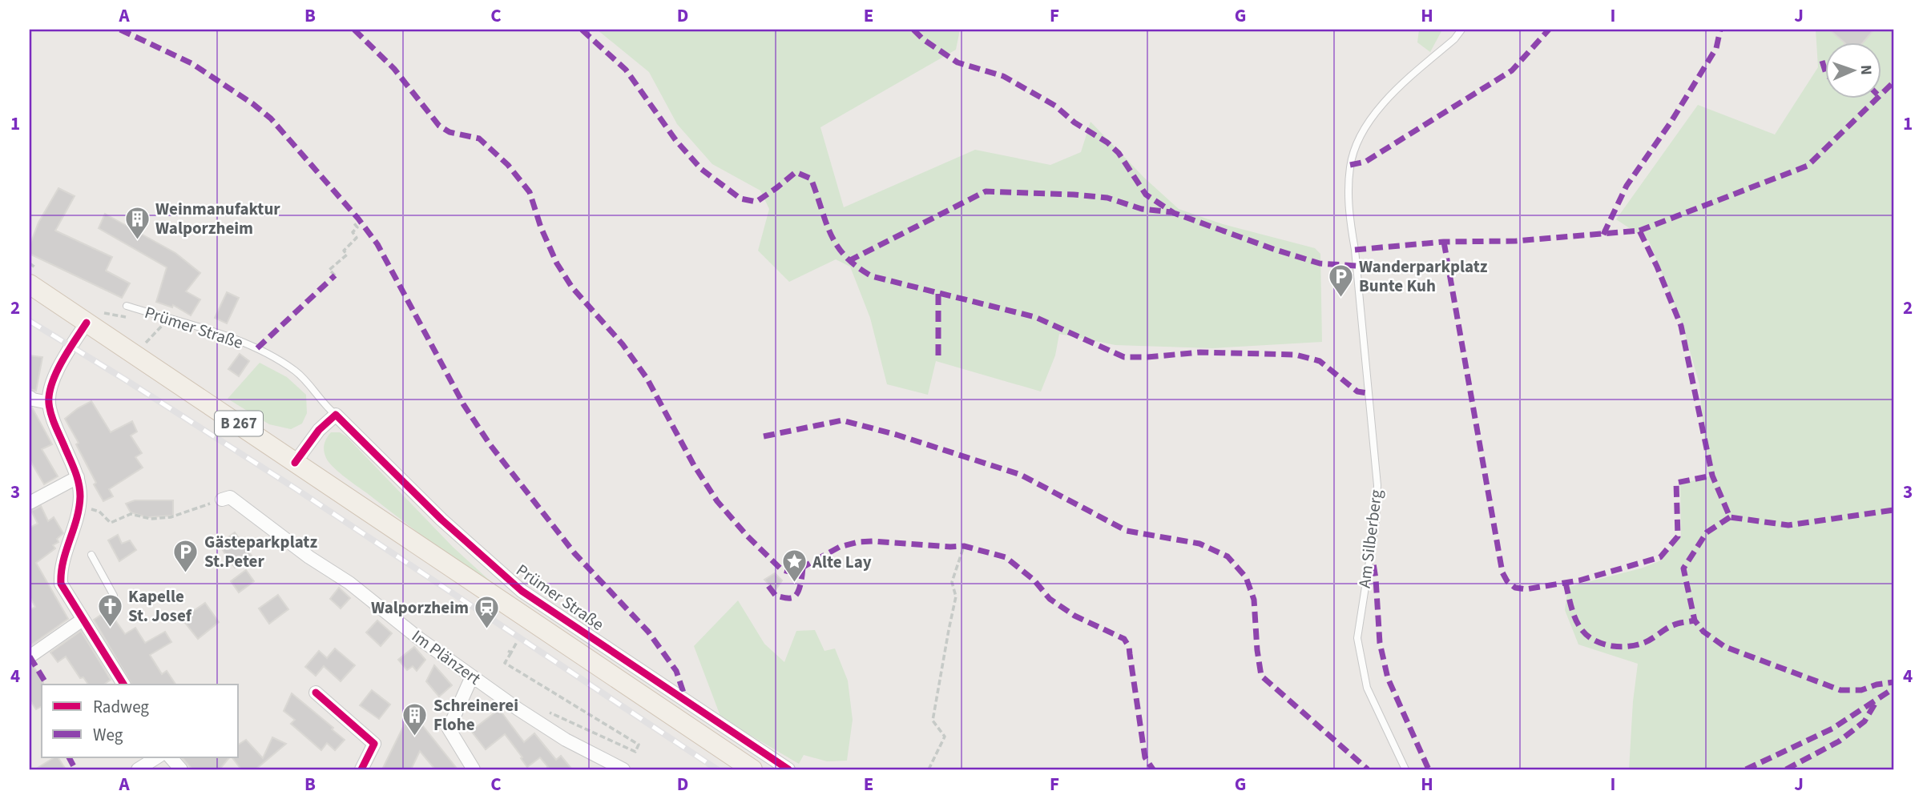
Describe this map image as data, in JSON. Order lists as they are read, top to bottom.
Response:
{
  "streets": {
    "main road": ["B 267"],
    "street": ["Prümer Straße", "Im Plänzert"],
    "lane": ["Am Silberberg"]
  },
  "places": {
    "building": ["Weinmanufaktur Walporzheim", "Schreinerei Flohe"],
    "parking": ["Wanderparkplatz Bunte Kuh", "Gästeparkplatz St.Peter"],
    "place": ["Alte Lay"],
    "church": ["Kapelle St. Josef"],
    "station": ["Walporzheim"]
  },
  "legend": ["Radweg", "Weg"],
  "north": "right",
  "grid": {
    "columns": [
      "A",
      "B",
      "C",
      "D",
      "E",
      "F",
      "G",
      "H",
      "I",
      "J"
    ],
    "rows": [
      "1",
      "2",
      "3",
      "4"
    ]
  }
}
